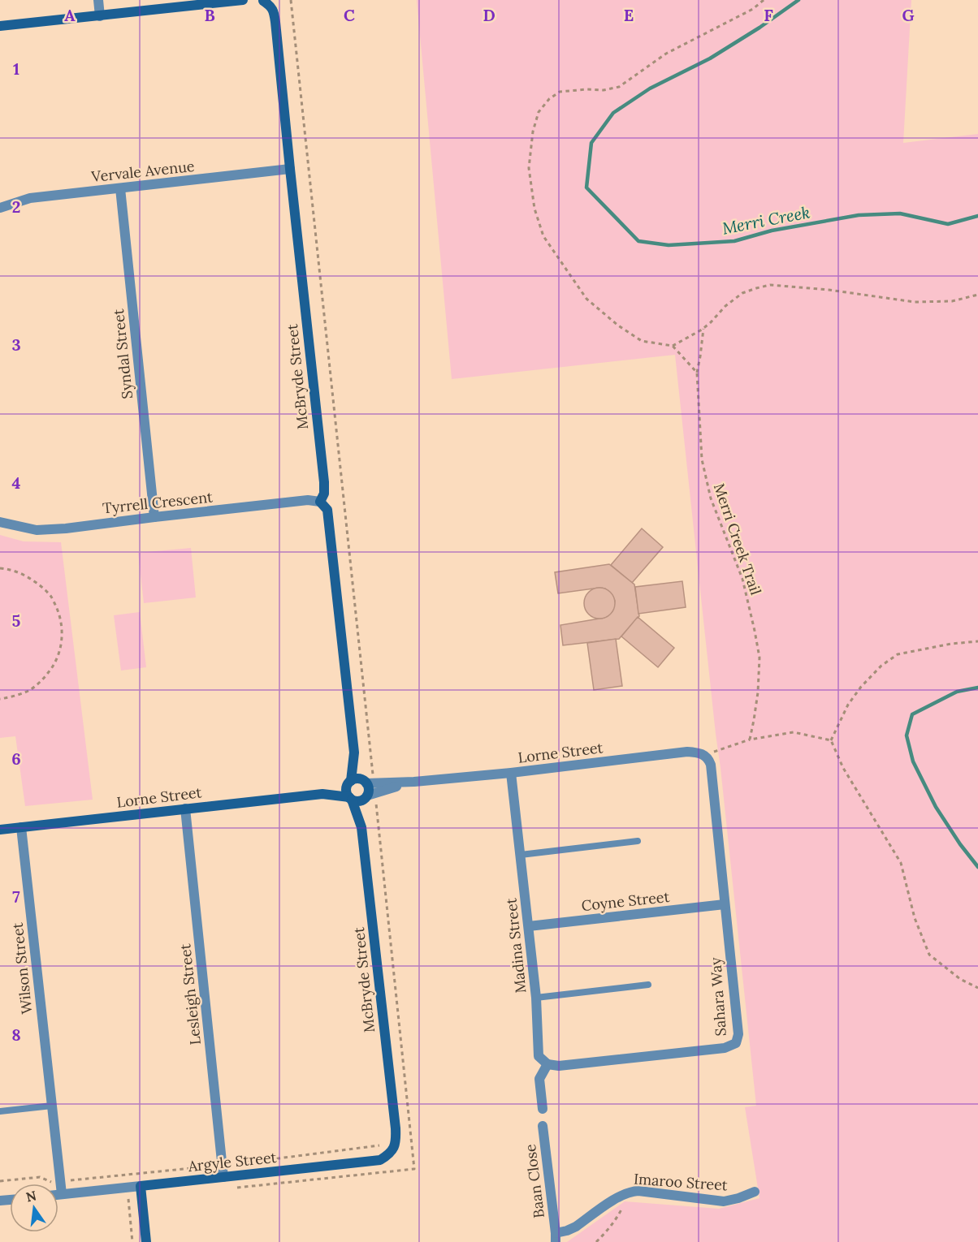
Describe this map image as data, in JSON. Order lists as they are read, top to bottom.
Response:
{
  "streets": {
    "street": [
      "Vervale Avenue",
      "Syndal Street",
      "McBryde Street",
      "Tyrrell Crescent",
      "Lorne Street",
      "Coyne Street",
      "Madina Street",
      "Wilson Street",
      "Lesleigh Street",
      "Sahara Way",
      "Argyle Street",
      "Baan Close",
      "Imaroo Street"
    ],
    "path": ["Merri Creek Trail"]
  },
  "crossings": [
    ["Vervale Avenue", "Syndal Street"],
    ["Vervale Avenue", "McBryde Street"],
    ["Syndal Street", "Tyrrell Crescent"],
    ["McBryde Street", "Tyrrell Crescent"],
    ["McBryde Street", "Lorne Street"],
    ["McBryde Street", "Argyle Street"],
    ["Lorne Street", "Madina Street"],
    ["Lorne Street", "Wilson Street"],
    ["Lorne Street", "Lesleigh Street"],
    ["Lorne Street", "Sahara Way"],
    ["Coyne Street", "Madina Street"],
    ["Coyne Street", "Sahara Way"],
    ["Madina Street", "Sahara Way"],
    ["Wilson Street", "Argyle Street"],
    ["Lesleigh Street", "Argyle Street"],
    ["Baan Close", "Imaroo Street"]
  ],
  "water": ["Merri Creek"],
  "north": "top",
  "grid": {
    "columns": [
      "A",
      "B",
      "C",
      "D",
      "E",
      "F",
      "G"
    ],
    "rows": [
      "1",
      "2",
      "3",
      "4",
      "5",
      "6",
      "7",
      "8"
    ]
  }
}
